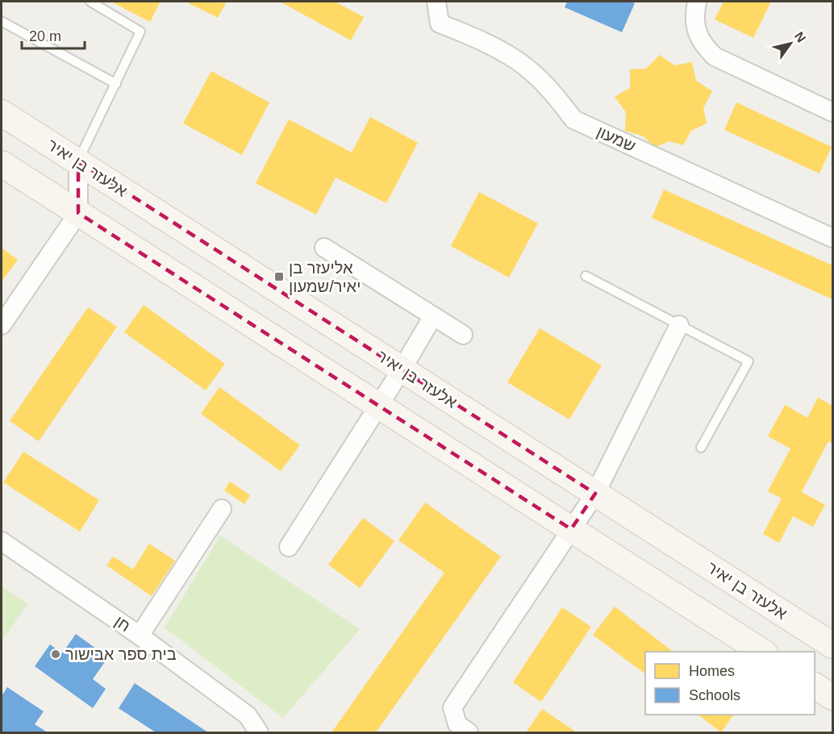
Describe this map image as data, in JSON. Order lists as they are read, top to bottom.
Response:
{
  "streets": {
    "street": ["שמעון", "אלעזר בן יאיר", "חן"]
  },
  "places": {
    "transit": ["אליעזר בן יאיר/שמעון"],
    "other": ["בית ספר אבישור"]
  },
  "legend": ["Homes", "Schools"],
  "scale_bar": "20 m",
  "north": "top right"
}
